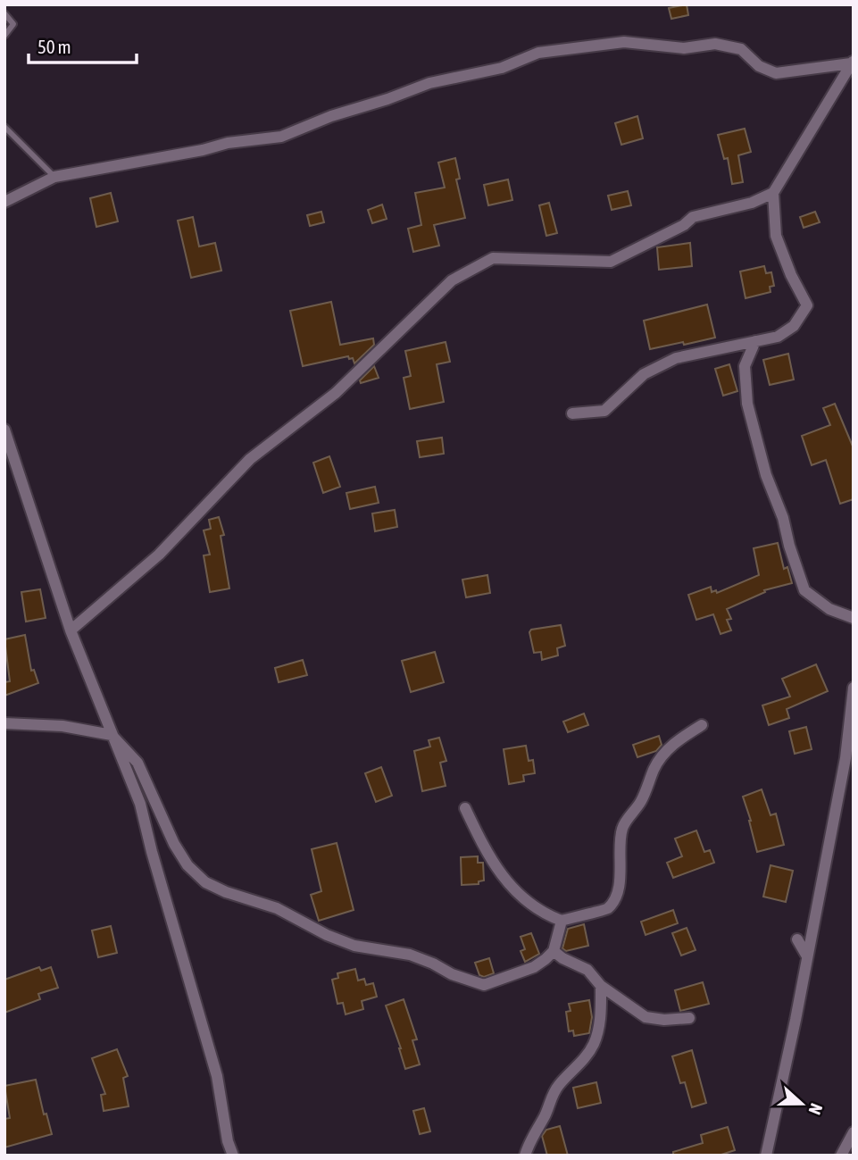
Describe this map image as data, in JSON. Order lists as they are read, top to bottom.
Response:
{
  "scale_bar": "50 m",
  "north": "right"
}
